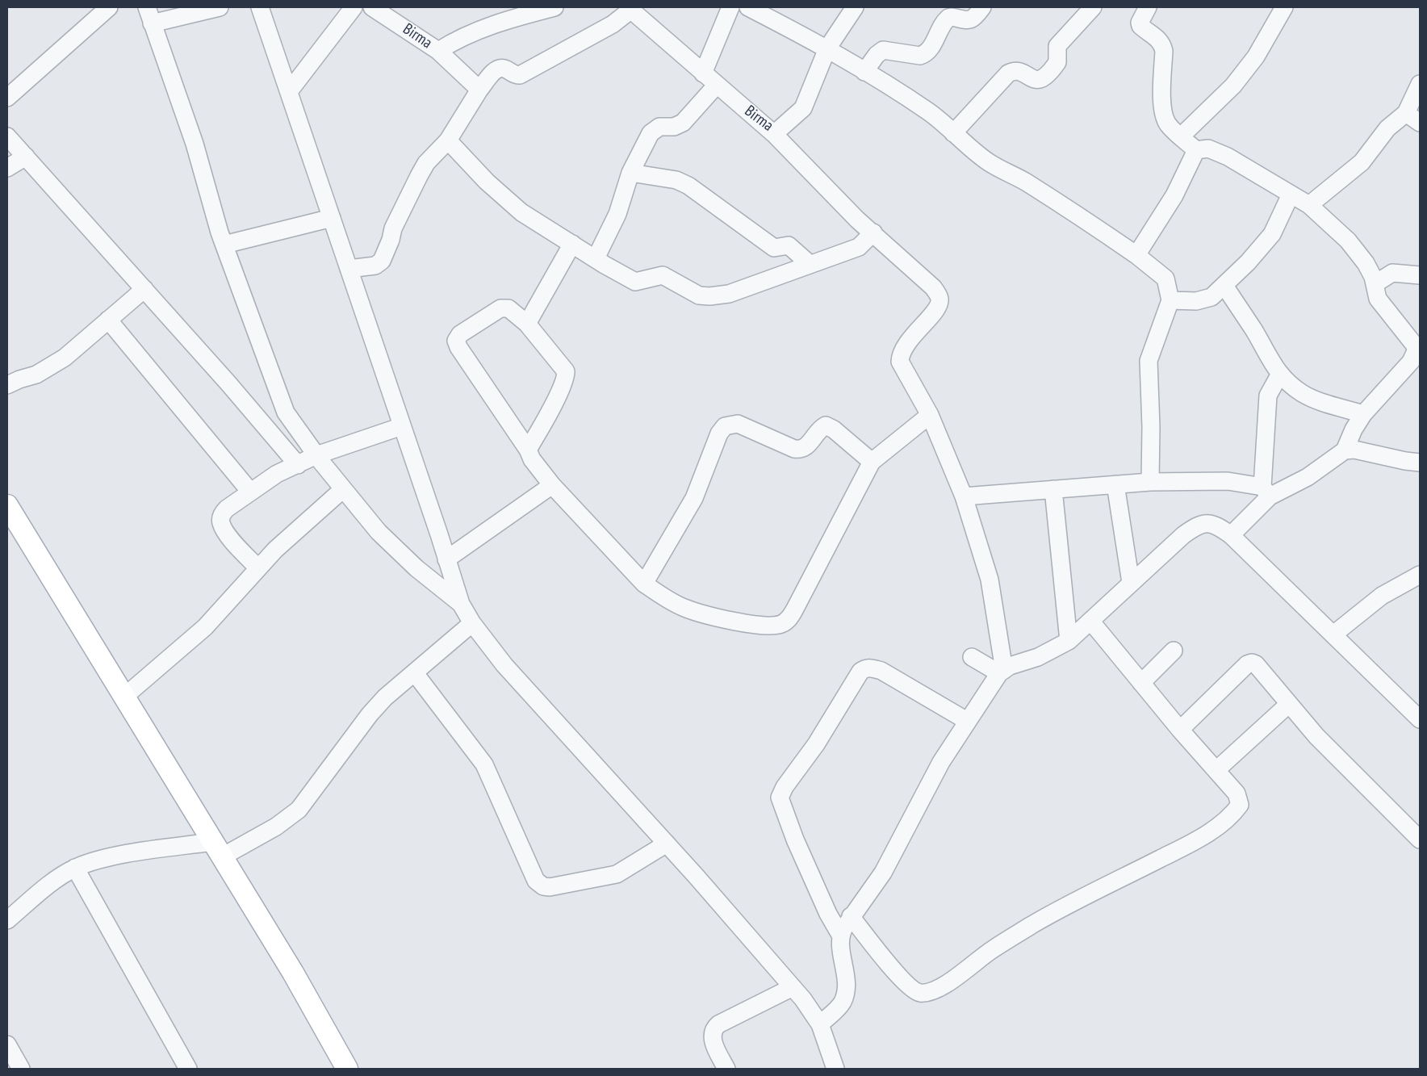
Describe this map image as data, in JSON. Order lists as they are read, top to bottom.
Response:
{
  "streets": {
    "street": ["Birma"]
  }
}
